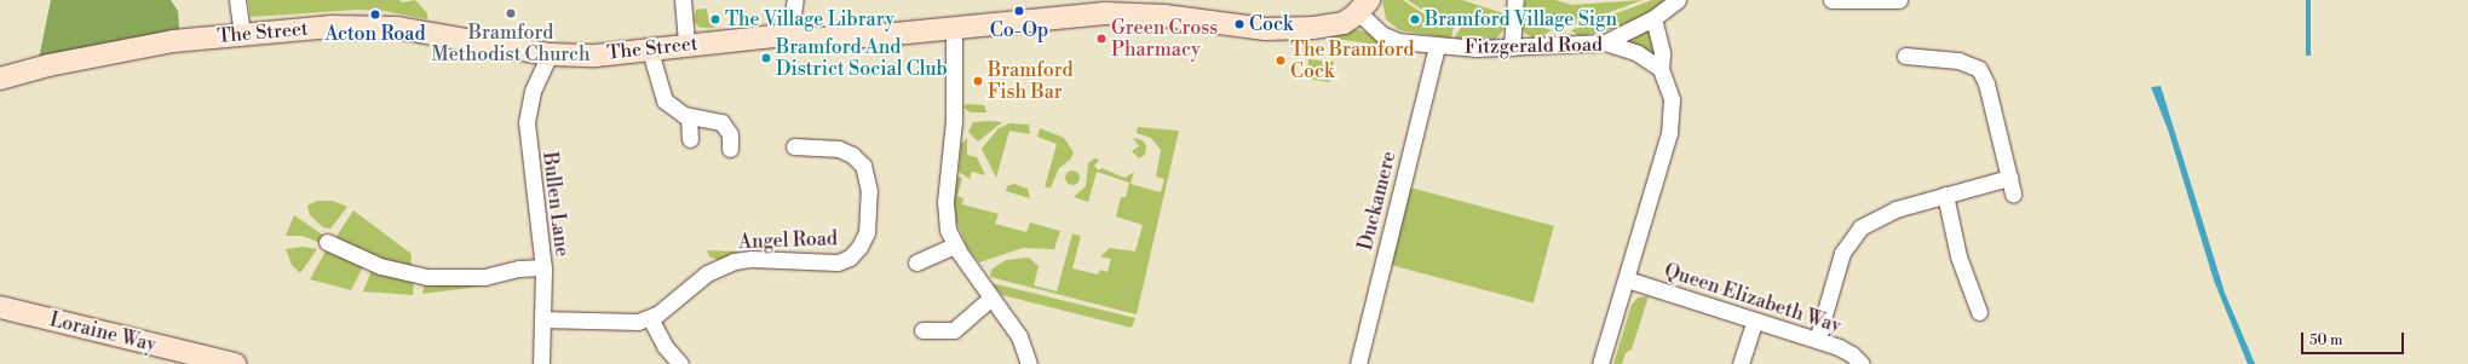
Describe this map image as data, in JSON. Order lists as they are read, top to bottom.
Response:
{
  "streets": {
    "main road": ["The Street", "Fitzgerald Road", "Loraine Way"],
    "street": [
      "Duckamere",
      "Bullen Lane",
      "Angel Road",
      "Queen Elizabeth Way"
    ]
  },
  "crossings": [
    ["The Street", "Fitzgerald Road"],
    ["The Street", "Bullen Lane"],
    ["Fitzgerald Road", "Duckamere"]
  ],
  "places": [
    "Co-Op",
    "Bramford Methodist Church",
    "Acton Road",
    "The Village Library",
    "Bramford Village Sign",
    "Cock",
    "Green Cross Pharmacy",
    "Bramford And District Social Club",
    "The Bramford Cock",
    "Bramford Fish Bar"
  ],
  "scale_bar": "50 m"
}
